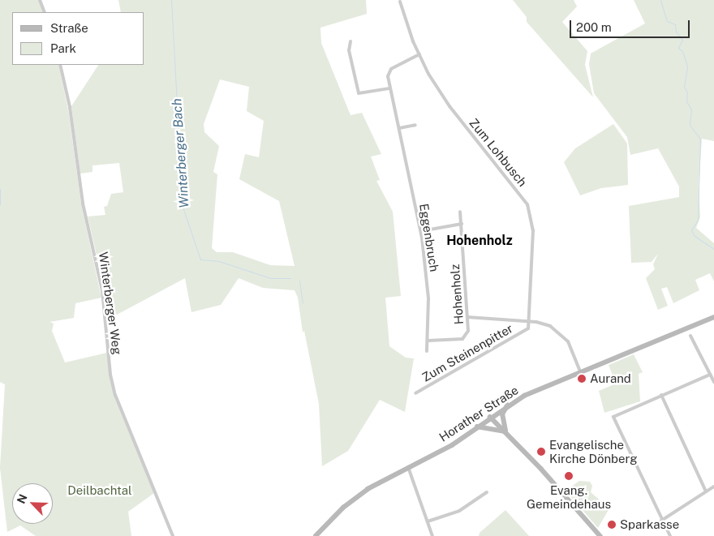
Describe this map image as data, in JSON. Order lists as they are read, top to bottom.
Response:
{
  "streets": {
    "main road": ["Horather Straße"],
    "street": [
      "Zum Lohbusch",
      "Eggenbruch",
      "Hohenholz",
      "Winterberger Weg",
      "Zum Steinenpitter"
    ]
  },
  "crossings": [
    ["Zum Lohbusch", "Eggenbruch"],
    ["Zum Lohbusch", "Zum Steinenpitter"],
    ["Eggenbruch", "Hohenholz"]
  ],
  "districts": ["Hohenholz"],
  "water": ["Winterberger Bach"],
  "parks": ["Deilbachtal"],
  "places": [
    "Aurand",
    "Evangelische Kirche Dönberg",
    "Evang. Gemeindehaus",
    "Sparkasse"
  ],
  "legend": ["Straße", "Park"],
  "scale_bar": "200 m",
  "north": "top left"
}
